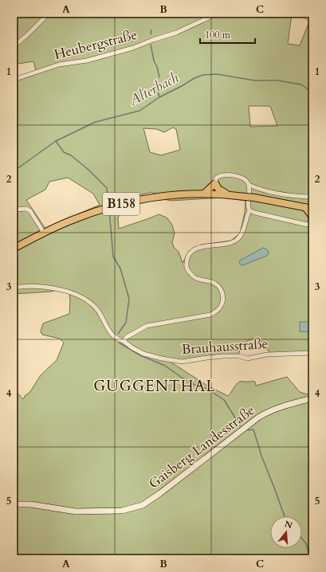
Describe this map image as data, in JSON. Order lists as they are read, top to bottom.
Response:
{
  "streets": {
    "main road": ["B158", "Gaisberg Landesstraße"],
    "street": ["Heubergstraße", "Brauhausstraße"]
  },
  "districts": ["GUGGENTHAL"],
  "water": ["Alterbach"],
  "scale_bar": "100 m",
  "north": "top",
  "grid": {
    "columns": ["A", "B", "C"],
    "rows": [
      "1",
      "2",
      "3",
      "4",
      "5"
    ]
  }
}
